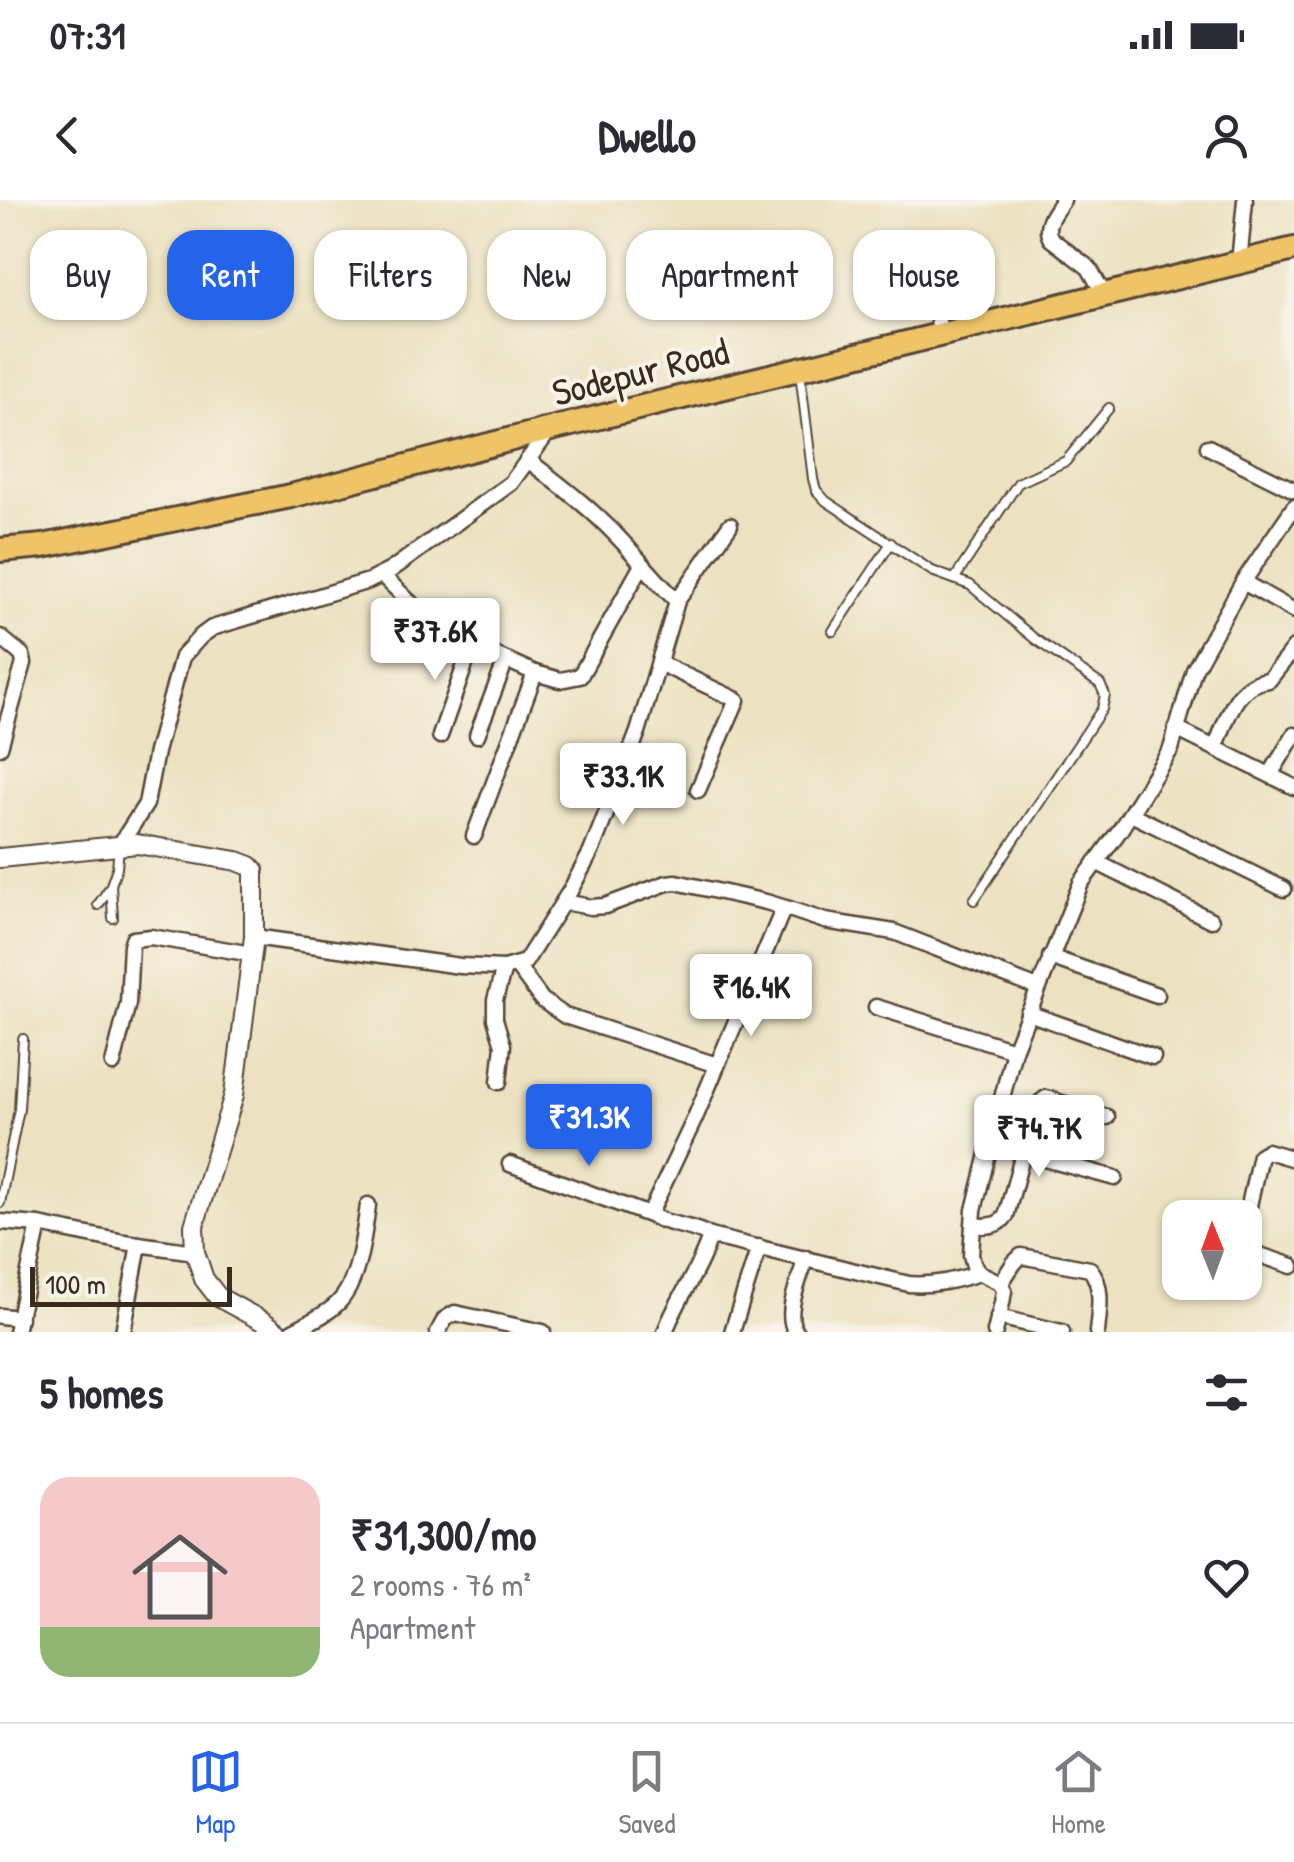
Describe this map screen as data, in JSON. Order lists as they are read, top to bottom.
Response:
{
  "streets": {
    "main road": ["Sodepur Road"]
  },
  "scale_bar": "100 m",
  "north": "top",
  "page": {
    "status": "07:31",
    "header": "Dwello",
    "chip": [
      "Buy",
      "Rent",
      "Filters",
      "New",
      "Apartment",
      "House"
    ],
    "price": [
      "₹37.6K",
      "₹33.1K",
      "₹16.4K",
      "₹31.3K",
      "₹74.7K"
    ],
    "scale": "100 m",
    "heading": "5 homes",
    "list": [
      {
        "name": "₹31,300/mo",
        "note": "2 rooms · 76 m² · Apartment"
      }
    ],
    "tabs": ["Map", "Saved", "Home"]
  }
}
